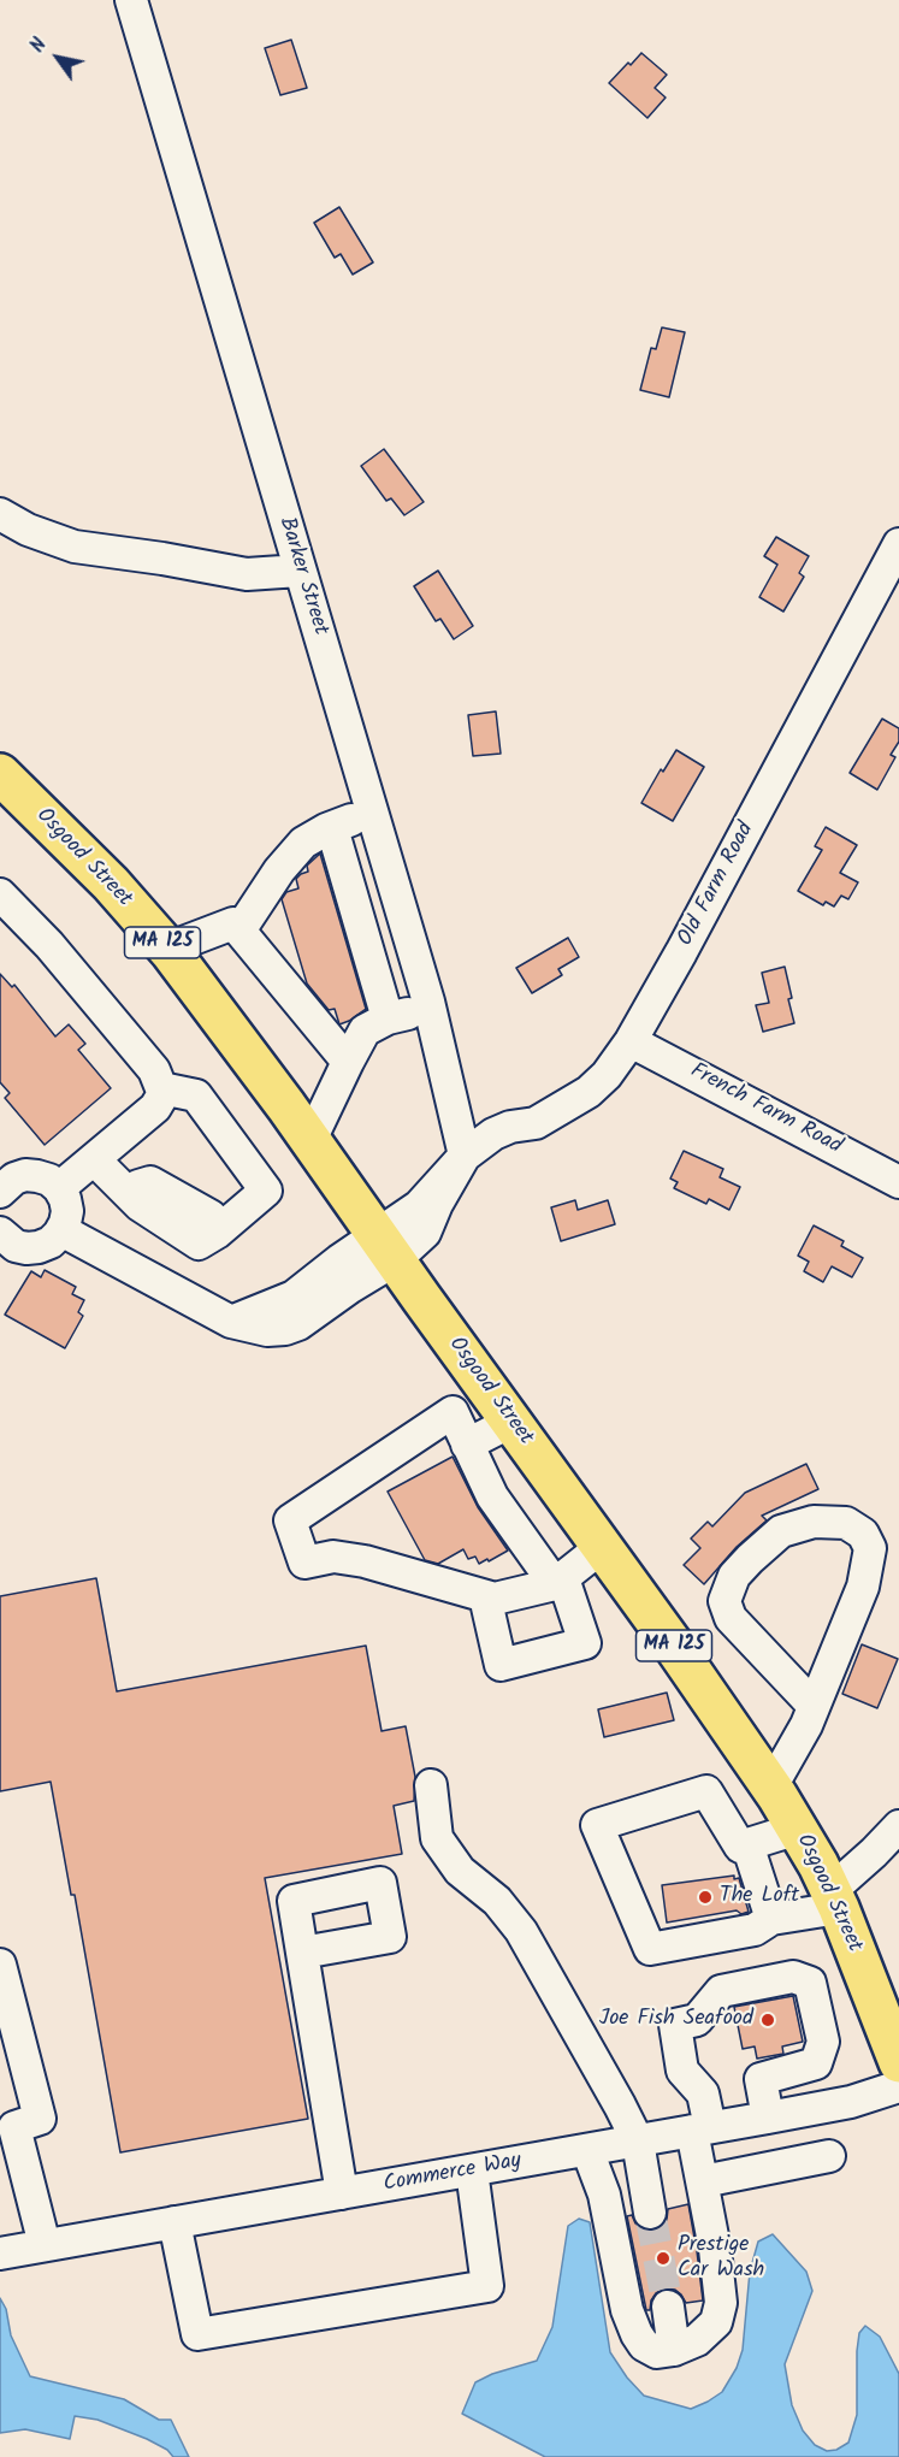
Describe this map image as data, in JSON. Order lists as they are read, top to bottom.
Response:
{
  "streets": {
    "highway": ["Osgood Street", "MA 125"],
    "street": [
      "Barker Street",
      "Old Farm Road",
      "French Farm Road",
      "Commerce Way"
    ]
  },
  "crossings": [
    ["Barker Street", "Old Farm Road"],
    ["Old Farm Road", "French Farm Road"]
  ],
  "places": ["The Loft", "Joe Fish Seafood", "Prestige Car Wash"],
  "north": "top left"
}
